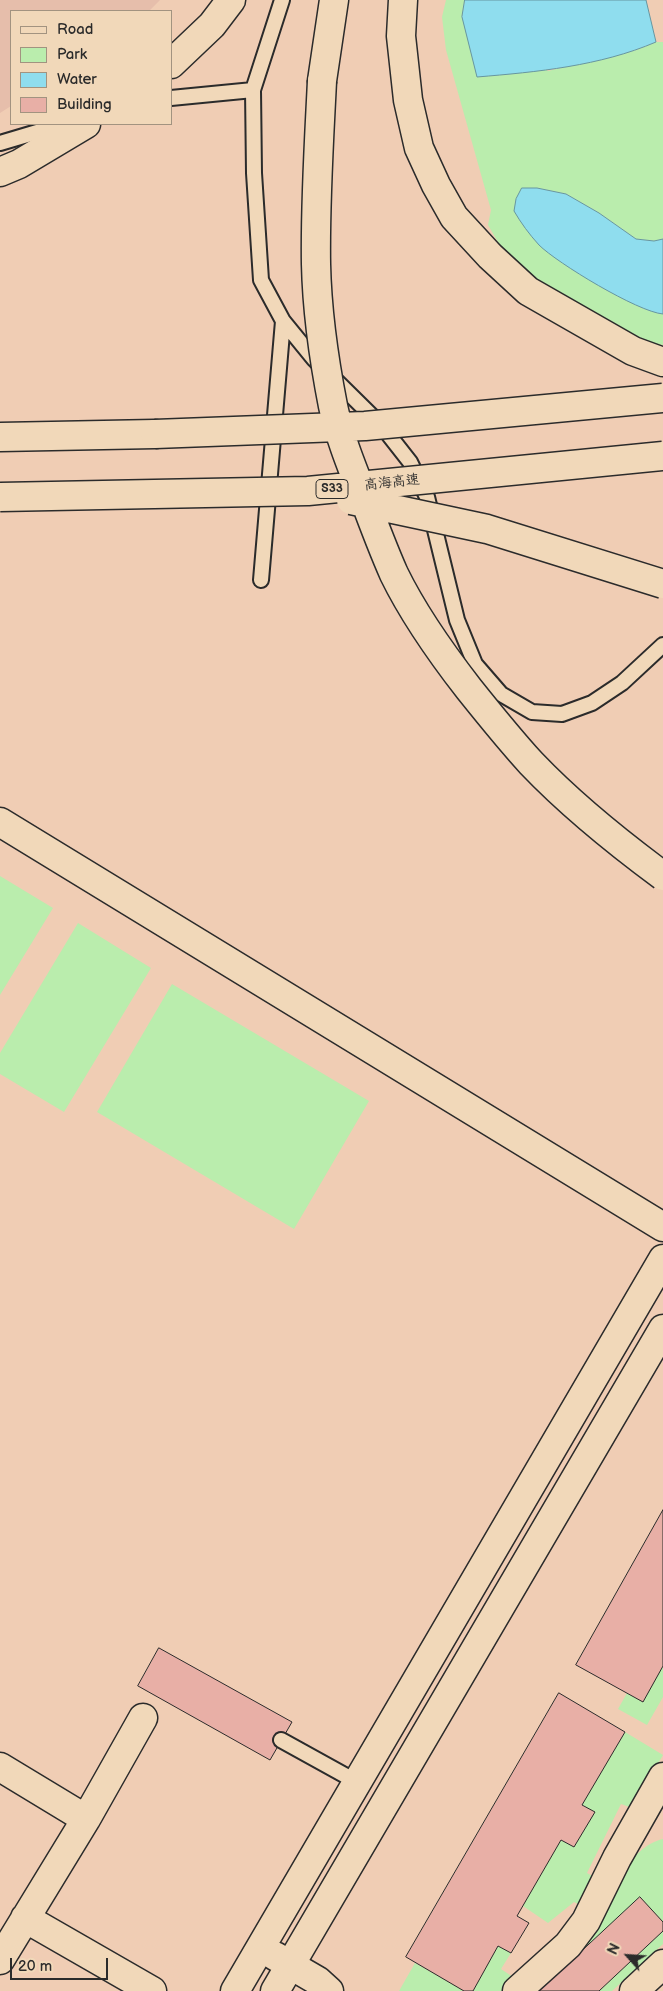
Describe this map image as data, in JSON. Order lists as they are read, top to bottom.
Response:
{
  "streets": {
    "main road": ["高海高速", "S33"]
  },
  "legend": [
    "Road",
    "Park",
    "Water",
    "Building"
  ],
  "scale_bar": "20 m",
  "north": "top left"
}
